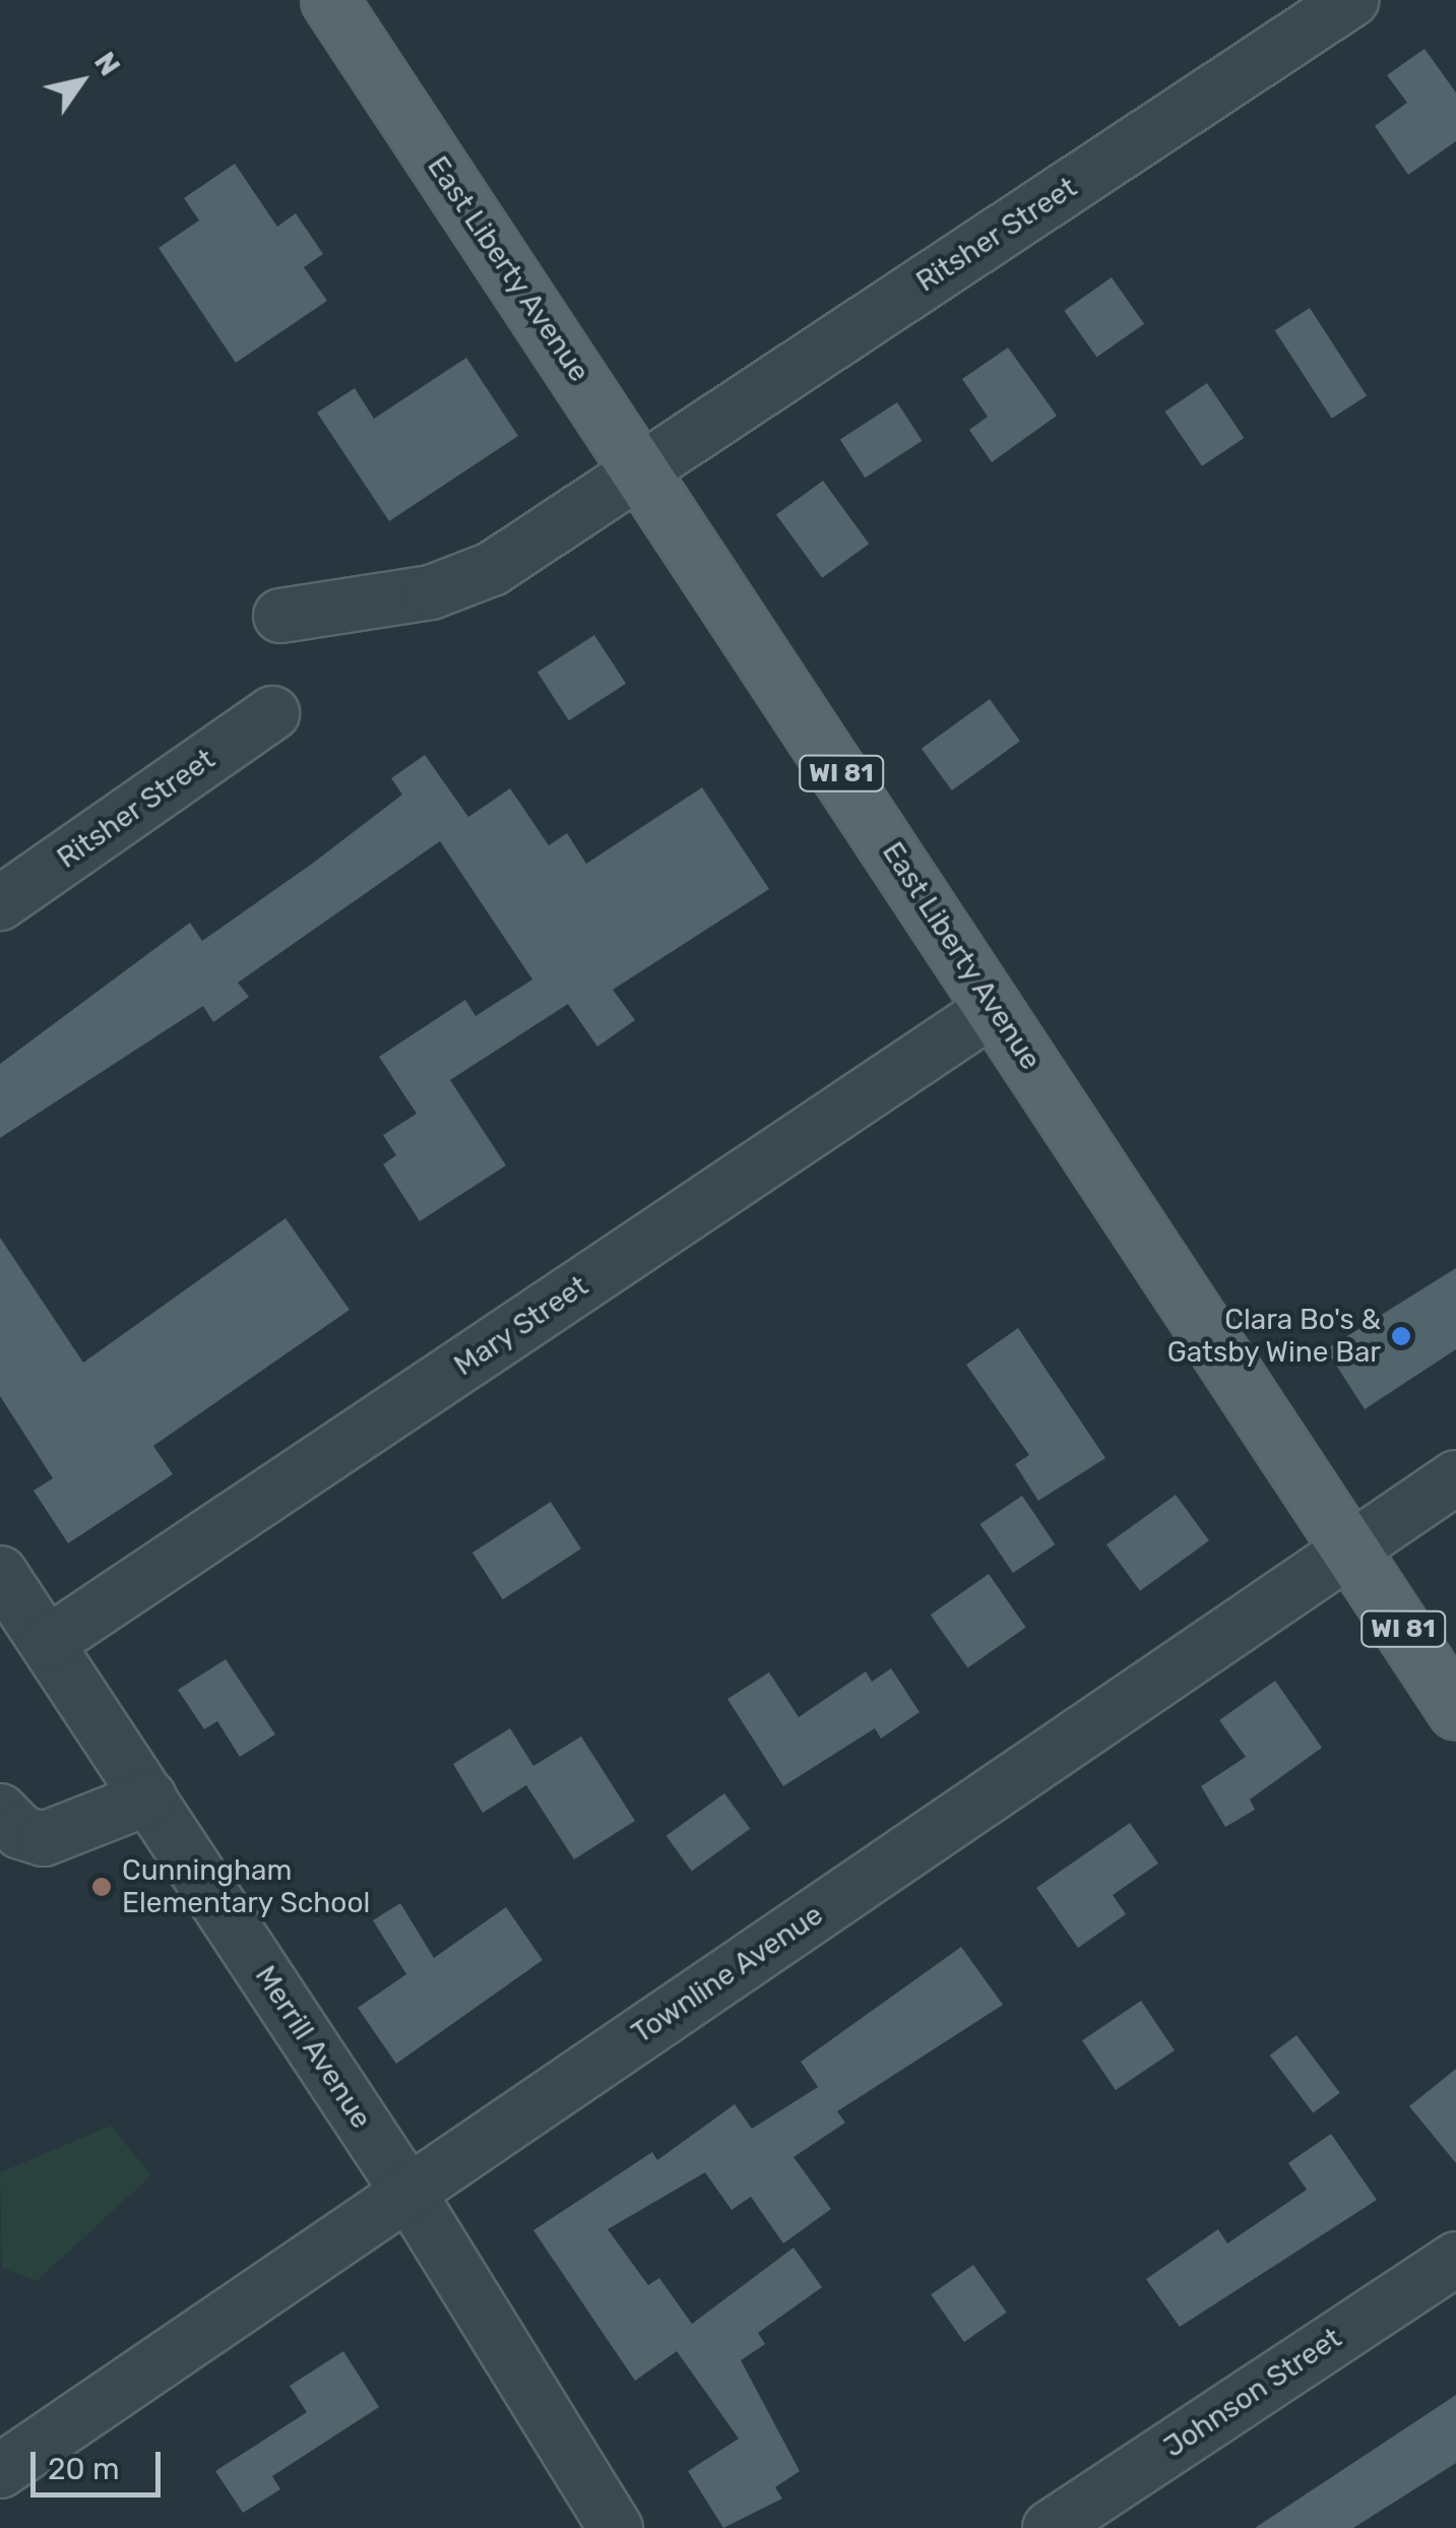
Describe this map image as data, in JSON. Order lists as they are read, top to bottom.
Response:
{
  "streets": {
    "main road": ["East Liberty Avenue", "WI 81"],
    "street": [
      "Ritsher Street",
      "Mary Street",
      "Townline Avenue",
      "Merrill Avenue",
      "Johnson Street"
    ]
  },
  "crossings": [
    ["Ritsher Street", "East Liberty Avenue"],
    ["East Liberty Avenue", "Mary Street"],
    ["East Liberty Avenue", "Townline Avenue"],
    ["Mary Street", "Merrill Avenue"],
    ["Townline Avenue", "Merrill Avenue"]
  ],
  "places": ["Clara Bo's & Gatsby Wine Bar", "Cunningham Elementary School"],
  "scale_bar": "20 m",
  "north": "top right"
}
